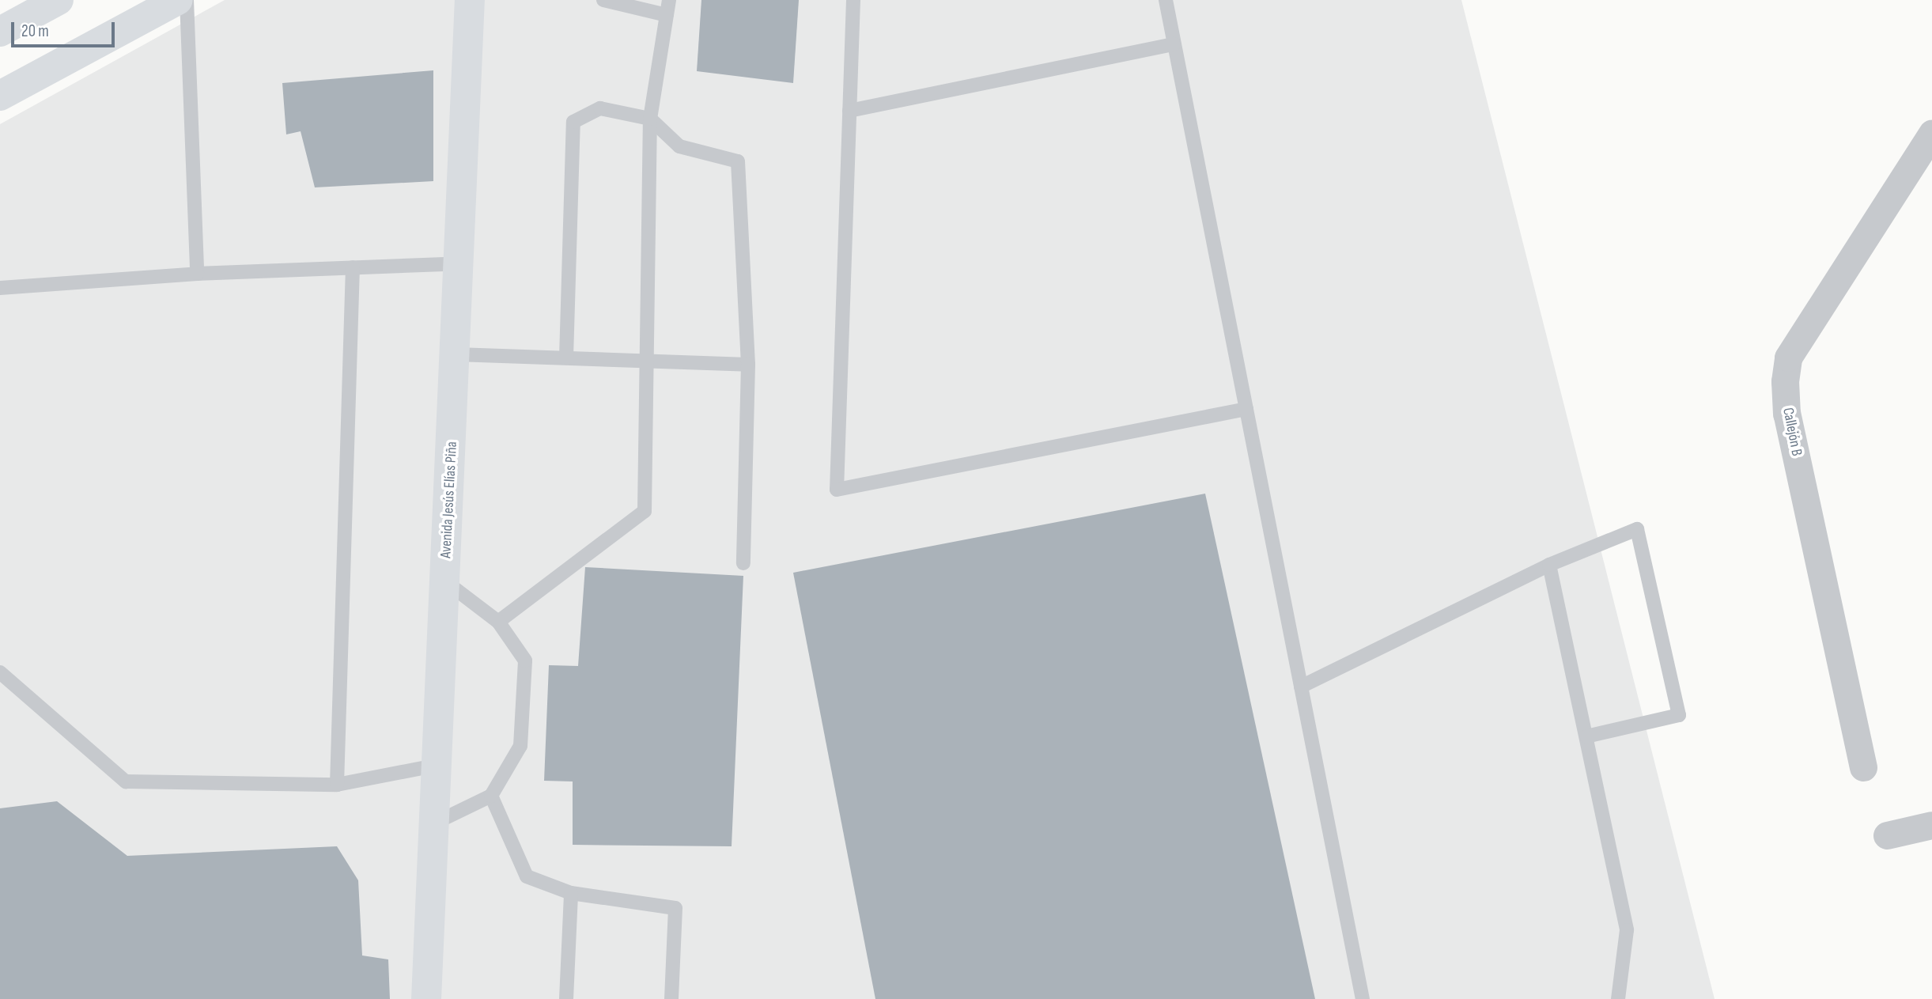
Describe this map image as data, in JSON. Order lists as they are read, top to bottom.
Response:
{
  "streets": {
    "street": ["Callejón B", "Avenida Jesús Elías Piña"]
  },
  "scale_bar": "20 m"
}
